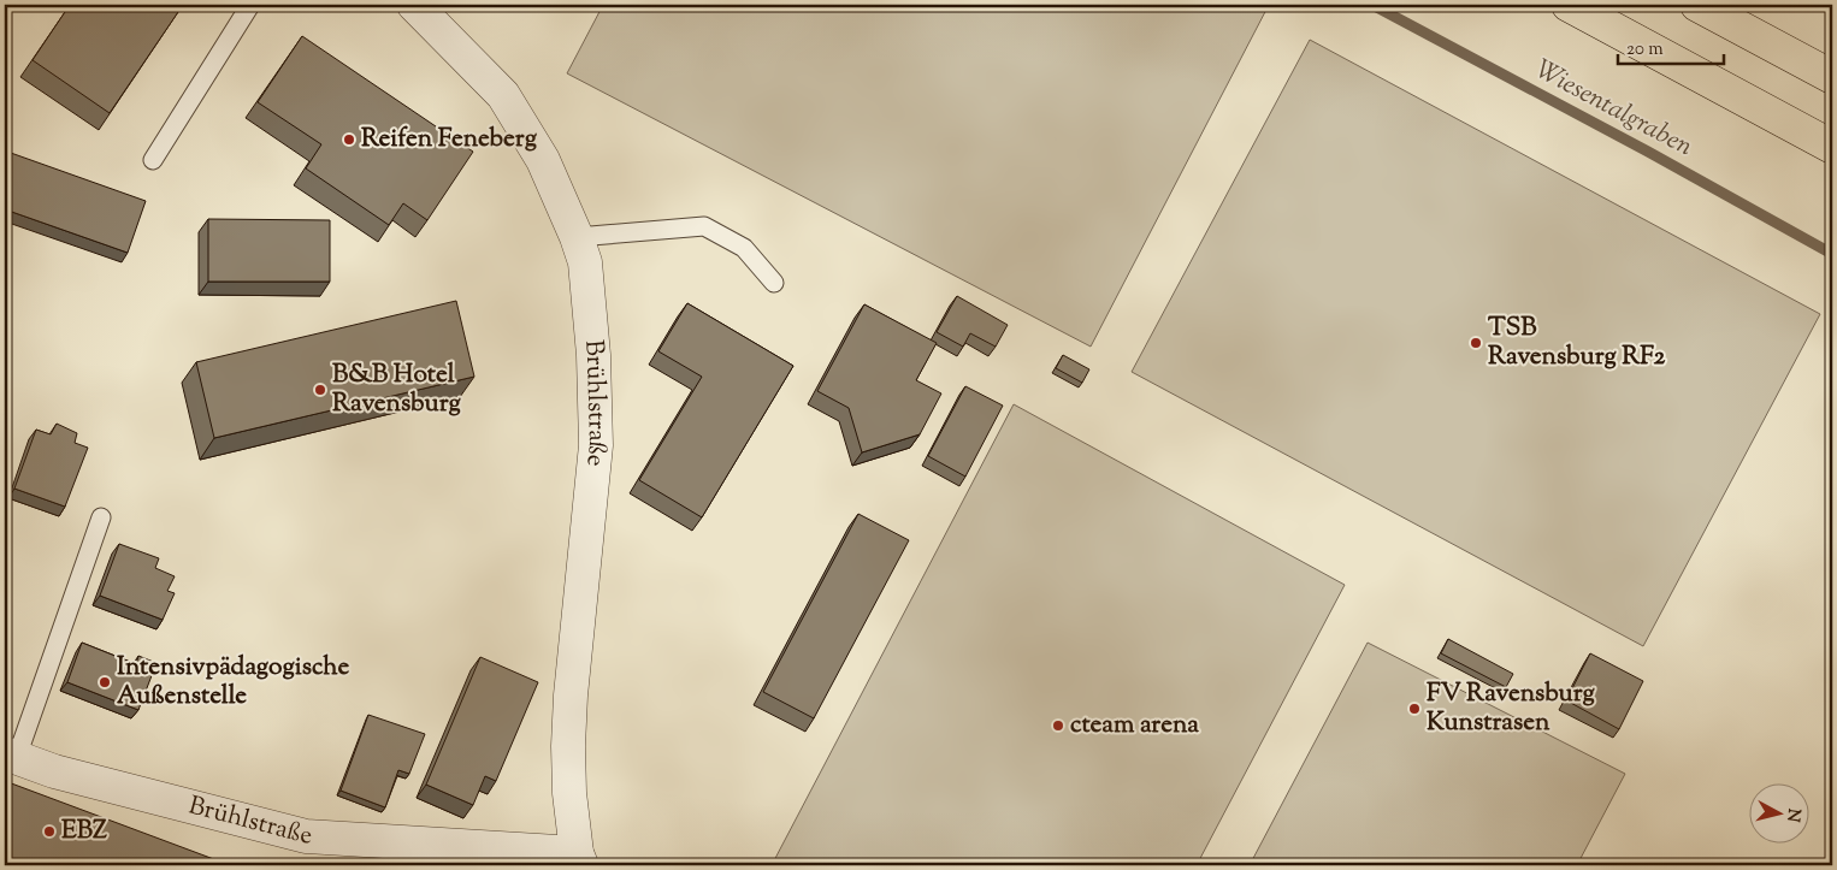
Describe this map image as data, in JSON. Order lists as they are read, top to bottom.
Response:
{
  "streets": {
    "street": ["Brühlstraße"]
  },
  "water": ["Wiesentalgraben"],
  "places": [
    "Reifen Feneberg",
    "TSB Ravensburg RF2",
    "B&B Hotel Ravensburg",
    "Intensivpädagogische Außenstelle",
    "FV Ravensburg Kunstrasen",
    "cteam arena",
    "EBZ"
  ],
  "scale_bar": "20 m",
  "north": "right"
}
